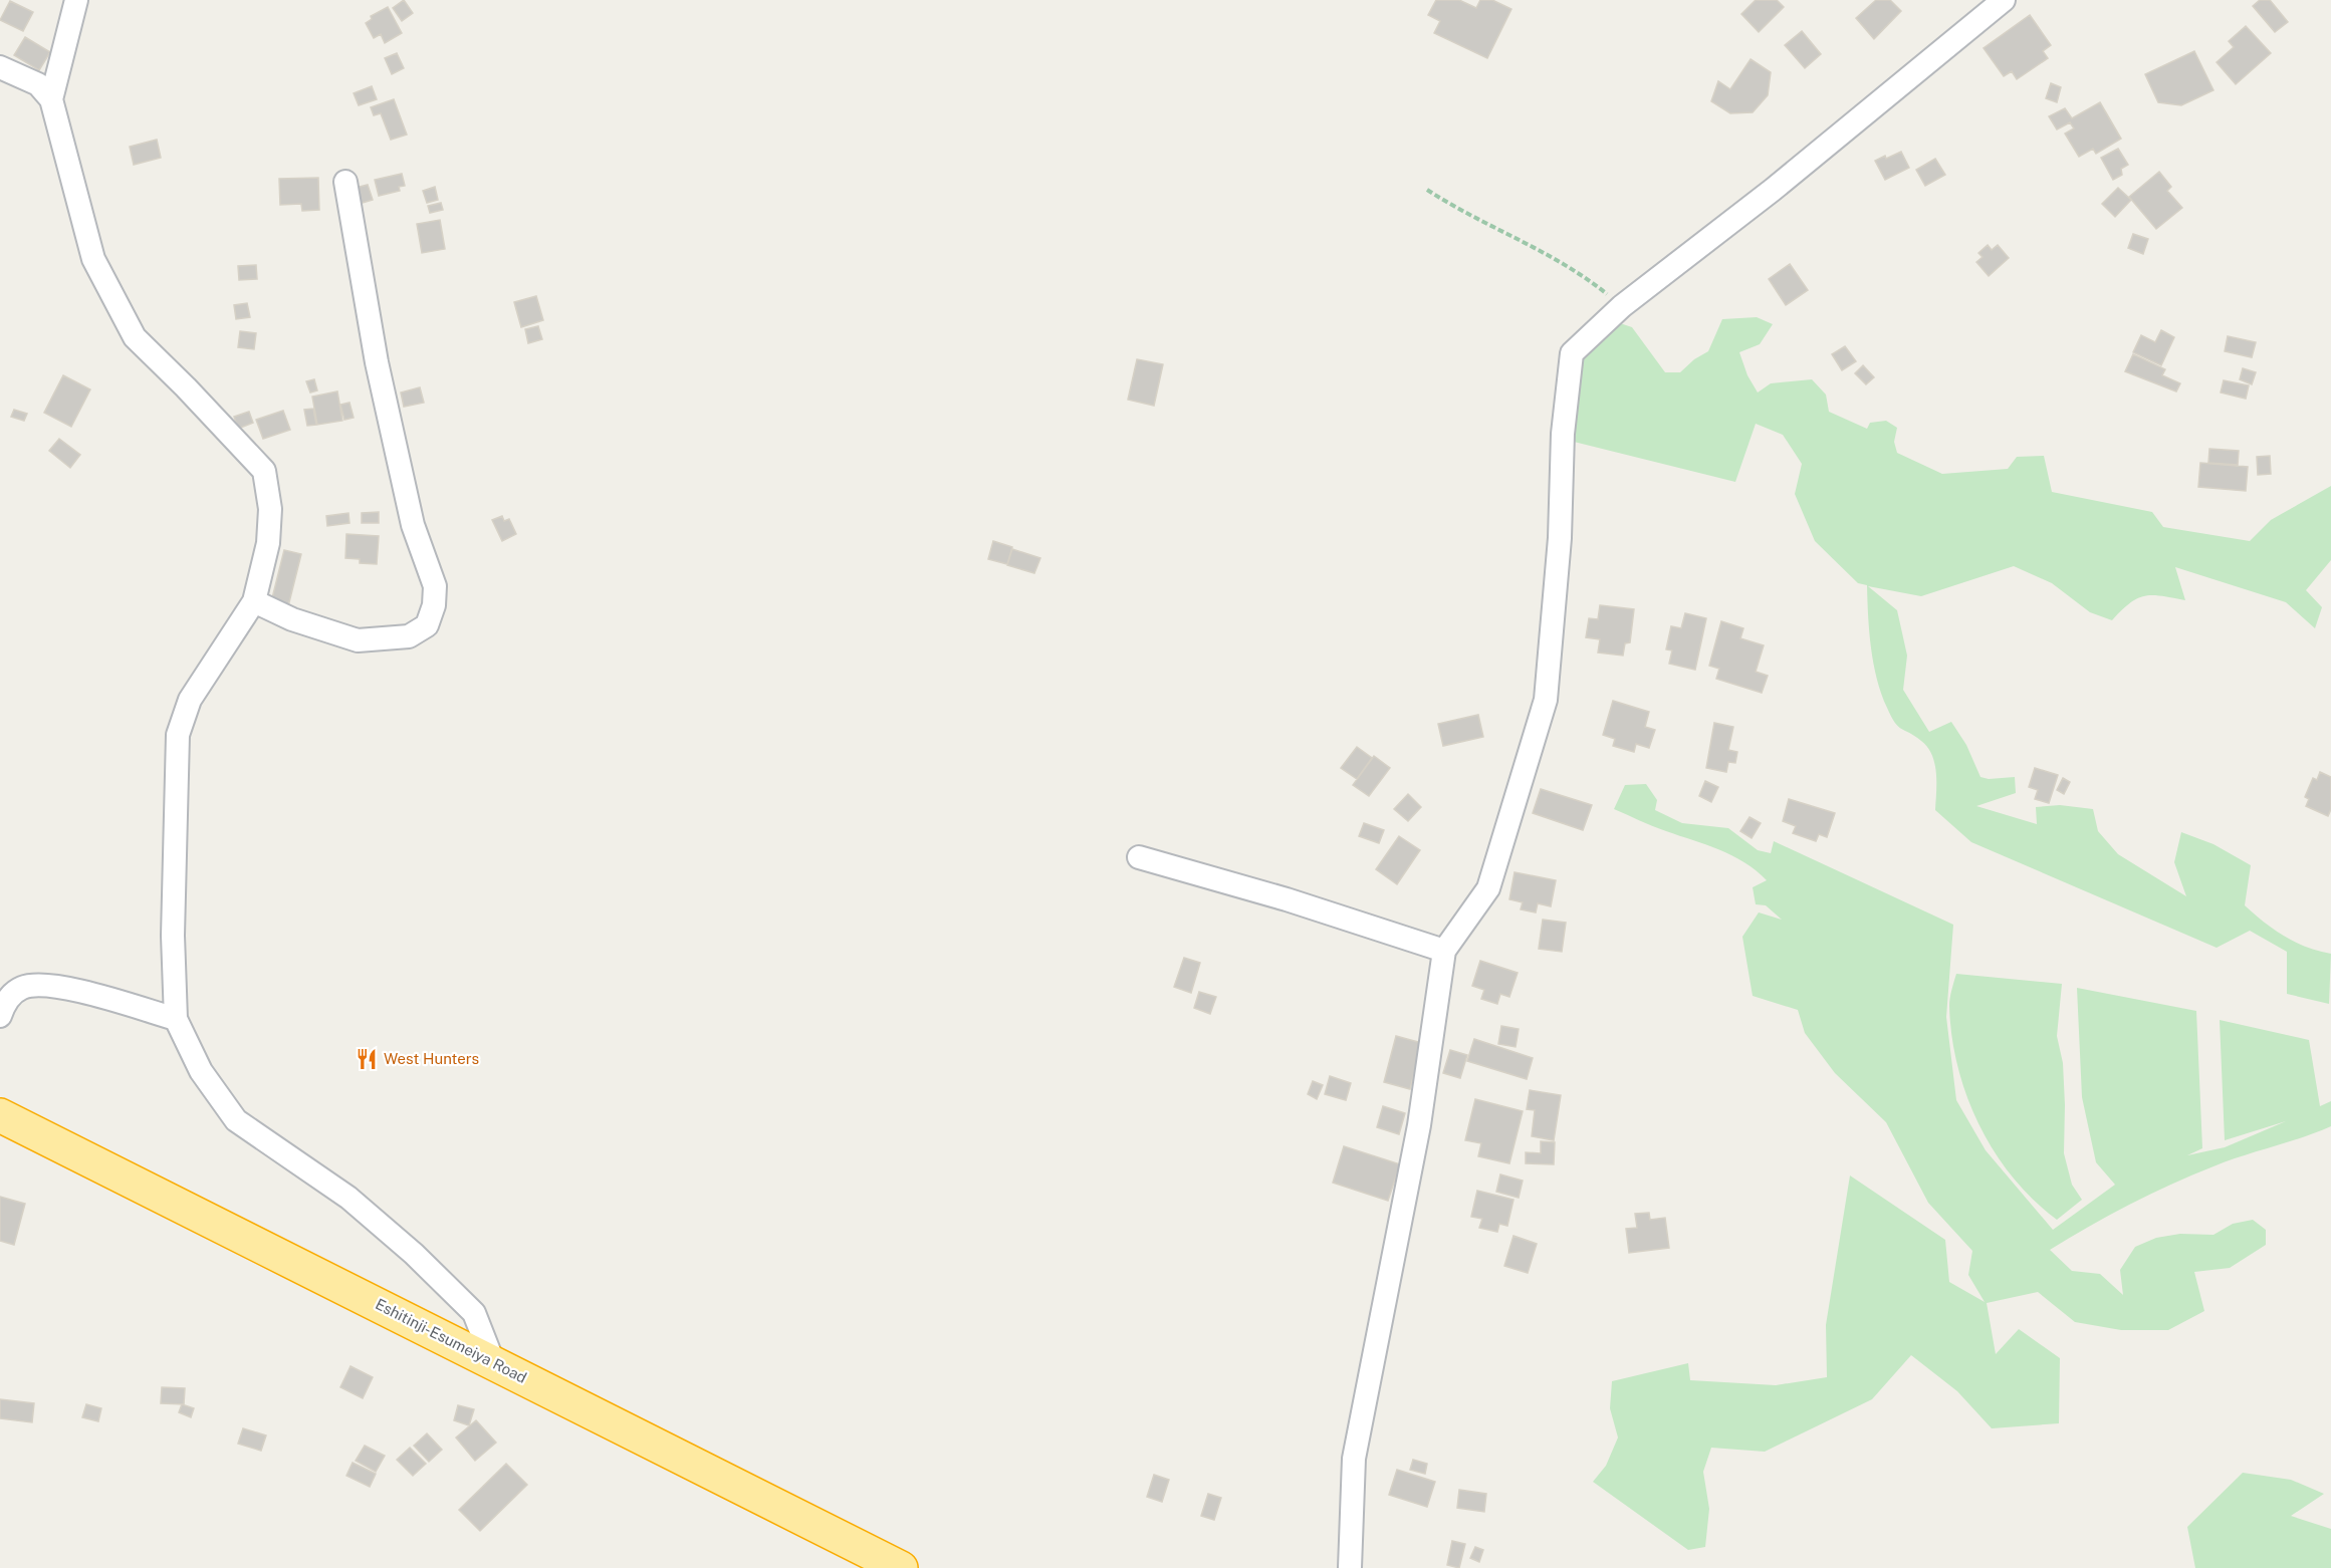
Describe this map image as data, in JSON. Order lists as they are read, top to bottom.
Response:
{
  "streets": {
    "highway": ["Eshitinji-Esumeiya Road"]
  },
  "places": {
    "restaurant": ["West Hunters"]
  }
}
